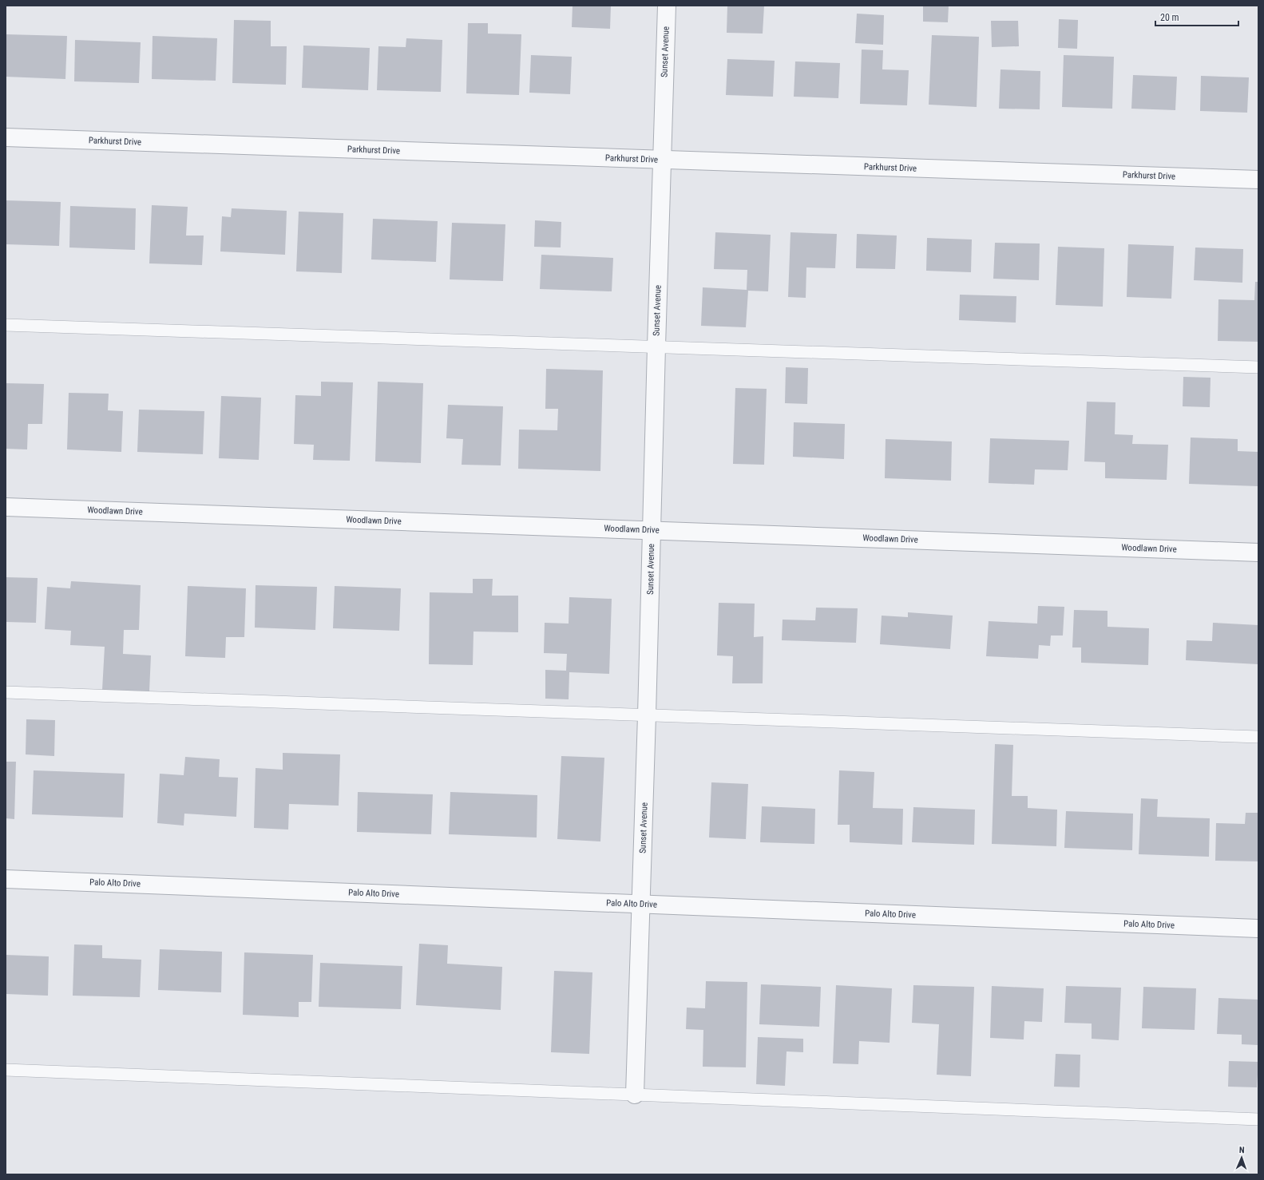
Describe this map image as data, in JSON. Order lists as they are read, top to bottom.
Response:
{
  "streets": {
    "street": [
      "Sunset Avenue",
      "Parkhurst Drive",
      "Woodlawn Drive",
      "Palo Alto Drive"
    ]
  },
  "crossings": [
    ["Sunset Avenue", "Parkhurst Drive"],
    ["Sunset Avenue", "Woodlawn Drive"],
    ["Sunset Avenue", "Palo Alto Drive"]
  ],
  "scale_bar": "20 m",
  "north": "top"
}
